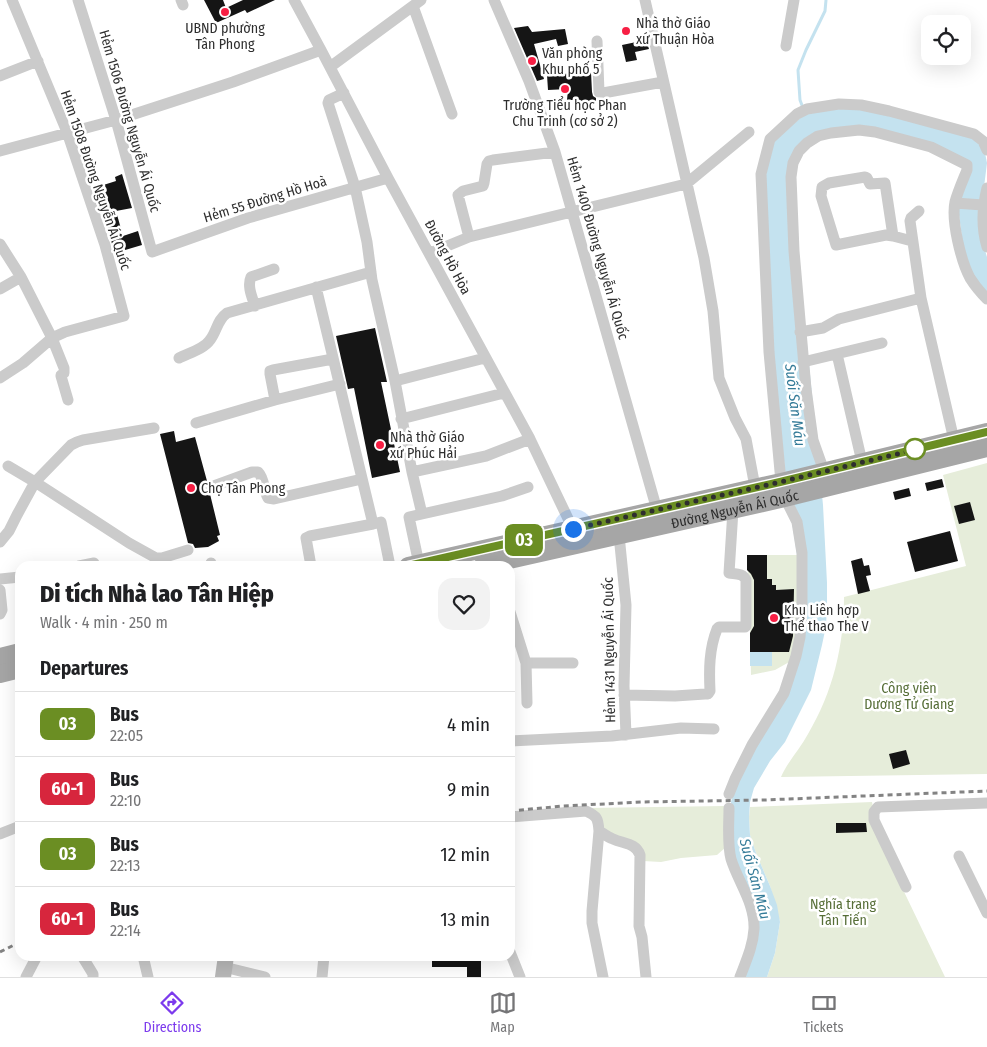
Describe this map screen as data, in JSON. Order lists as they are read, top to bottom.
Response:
{
  "streets": {
    "main road": ["Đường Nguyễn Ái Quốc"],
    "street": [
      "Hẻm 1506 Đường Nguyễn Ái Quốc",
      "Hẻm 1508 Đường Nguyễn Ái Quốc",
      "Hẻm 55 Đường Hồ Hoà",
      "Hẻm 1400 Đường Nguyễn Ái Quốc",
      "Đường Hồ Hòa",
      "Hẻm 1431 Nguyễn Ái Quốc"
    ]
  },
  "crossings": [
    ["Hẻm 1506 Đường Nguyễn Ái Quốc", "Hẻm 55 Đường Hồ Hoà"],
    ["Hẻm 55 Đường Hồ Hoà", "Đường Hồ Hòa"],
    ["Hẻm 1400 Đường Nguyễn Ái Quốc", "Đường Nguyễn Ái Quốc"],
    ["Đường Hồ Hòa", "Đường Nguyễn Ái Quốc"],
    ["Đường Nguyễn Ái Quốc", "Hẻm 1431 Nguyễn Ái Quốc"]
  ],
  "water": ["Suối Săn Máu"],
  "parks": ["Công viên Dương Tử Giang", "Nghĩa trang Tân Tiến"],
  "places": [
    "UBND phường Tân Phong",
    "Nhà thờ Giáo xứ Thuận Hòa",
    "Văn phòng Khu phố 5",
    "Trường Tiểu học Phan Chu Trinh (cơ sở 2)",
    "Nhà thờ Giáo xứ Phúc Hải",
    "Chợ Tân Phong",
    "Khu Liên hợp Thể thao The V"
  ],
  "lines": ["bus line 03"],
  "page": {
    "on_map": "03",
    "heading": [
      ["Di tích Nhà lao Tân Hiệp", "Walk · 4 min · 250 m"],
      "Departures"
    ],
    "list": [
      {
        "mark": "03",
        "name": "Bus",
        "note": "22:05",
        "value": "4 min"
      },
      {
        "mark": "60-1",
        "name": "Bus",
        "note": "22:10",
        "value": "9 min"
      },
      {
        "mark": "03",
        "name": "Bus",
        "note": "22:13",
        "value": "12 min"
      },
      {
        "mark": "60-1",
        "name": "Bus",
        "note": "22:14",
        "value": "13 min"
      }
    ],
    "tabs": ["Directions", "Map", "Tickets"]
  }
}
